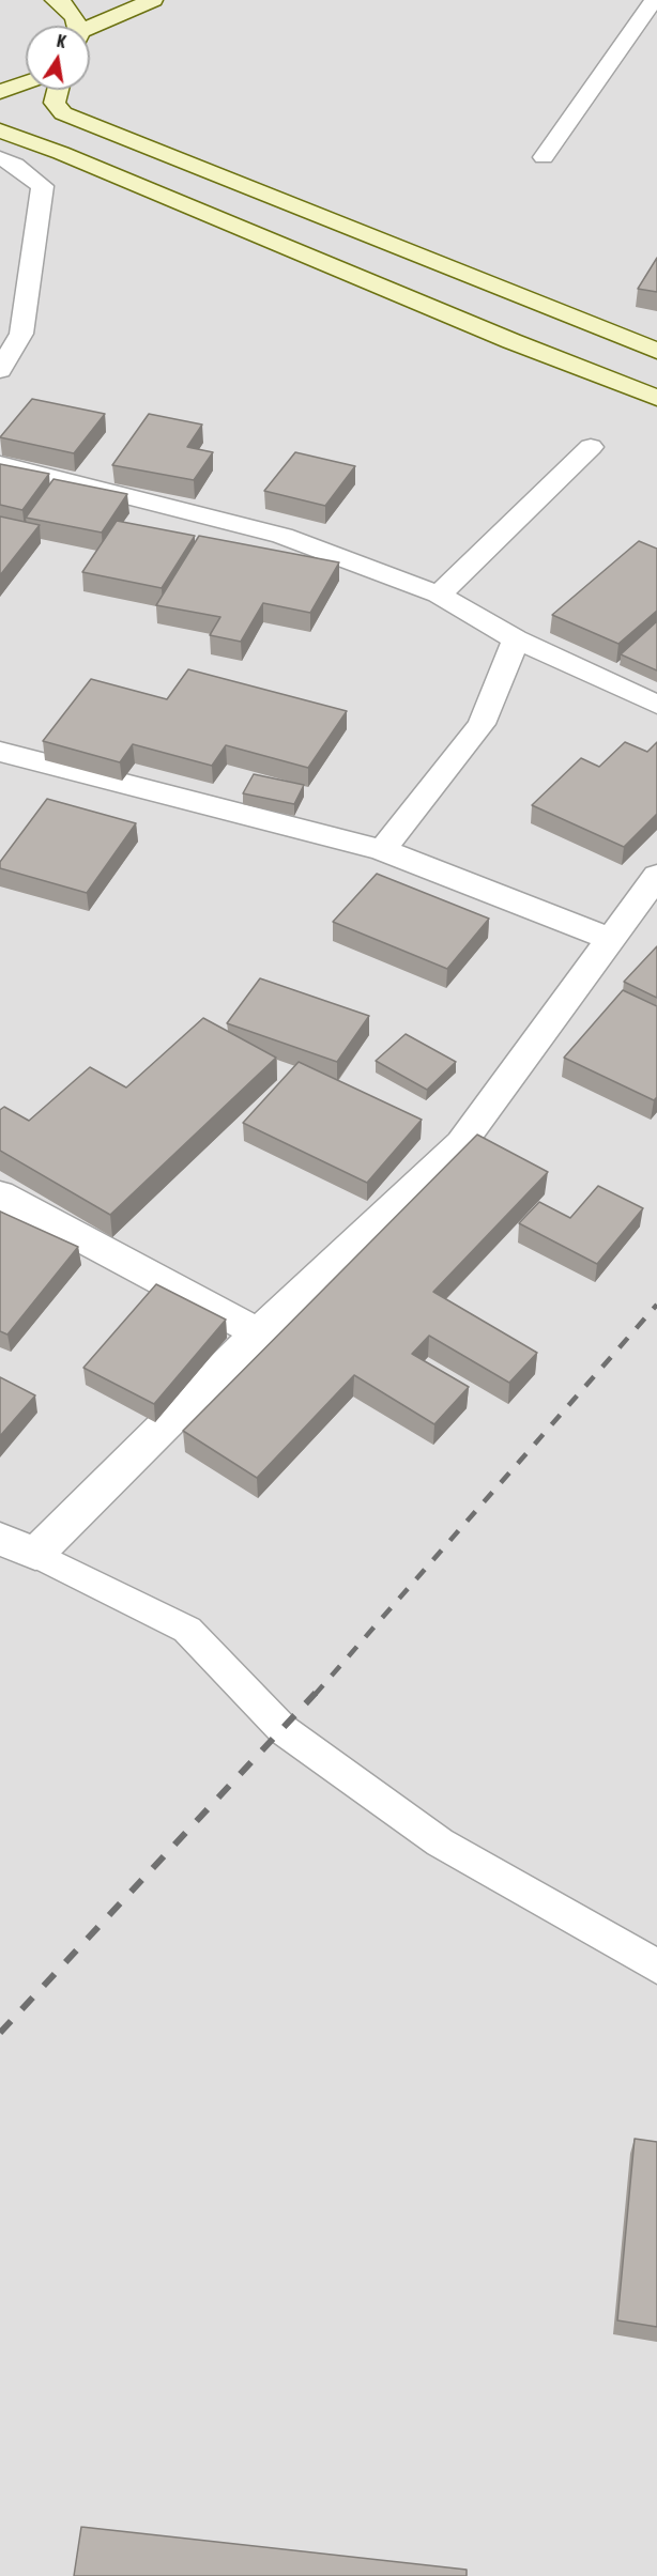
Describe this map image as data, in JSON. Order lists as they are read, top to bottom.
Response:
{
  "north": "top"
}
